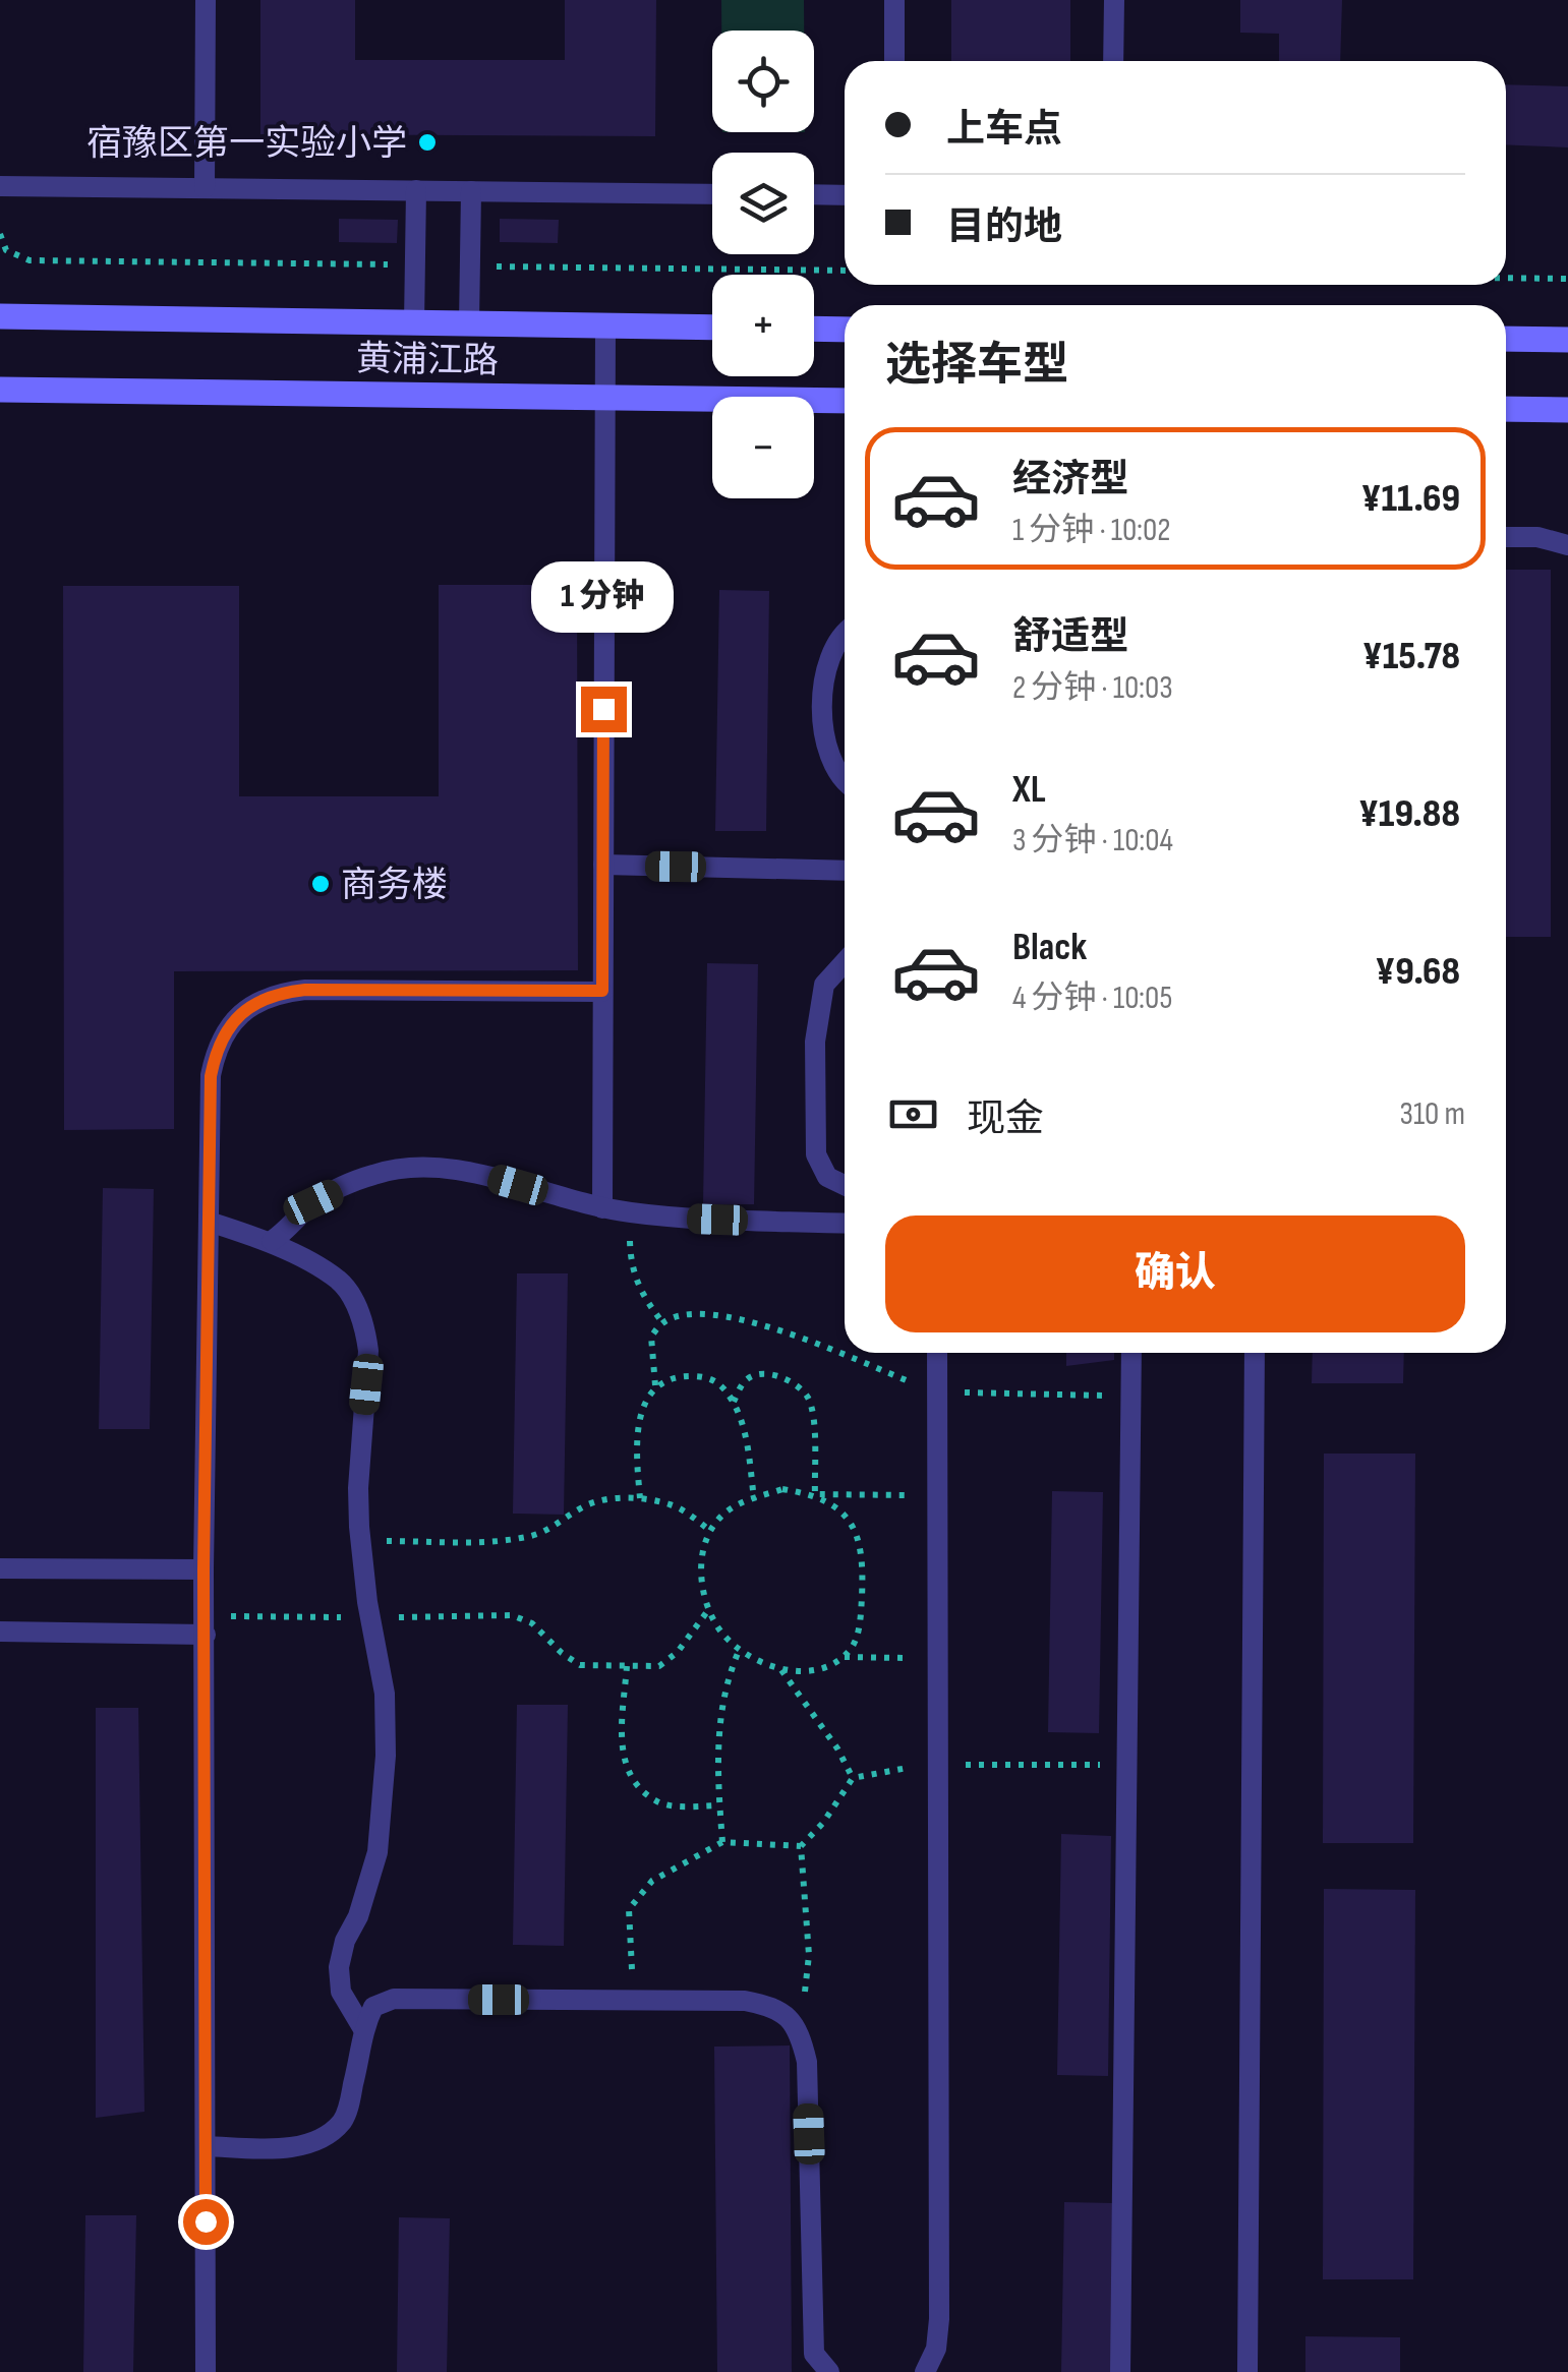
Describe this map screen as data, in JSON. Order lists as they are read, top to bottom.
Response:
{
  "streets": {
    "street": ["黄浦江路"]
  },
  "places": ["宿豫区第一实验小学", "商务楼"],
  "page": {
    "map_buttons": ["+", "−"],
    "banner": ["上车点", "目的地"],
    "heading": "选择车型",
    "list": [
      {
        "name": "经济型",
        "note": "1 分钟 · 10:02",
        "value": "¥11.69"
      },
      {
        "name": "舒适型",
        "note": "2 分钟 · 10:03",
        "value": "¥15.78"
      },
      {
        "name": "XL",
        "note": "3 分钟 · 10:04",
        "value": "¥19.88"
      },
      {
        "name": "Black",
        "note": "4 分钟 · 10:05",
        "value": "¥9.68"
      }
    ],
    "bubble": "1 分钟",
    "pay": ["现金", "310 m"],
    "buttons": "确认"
  }
}
